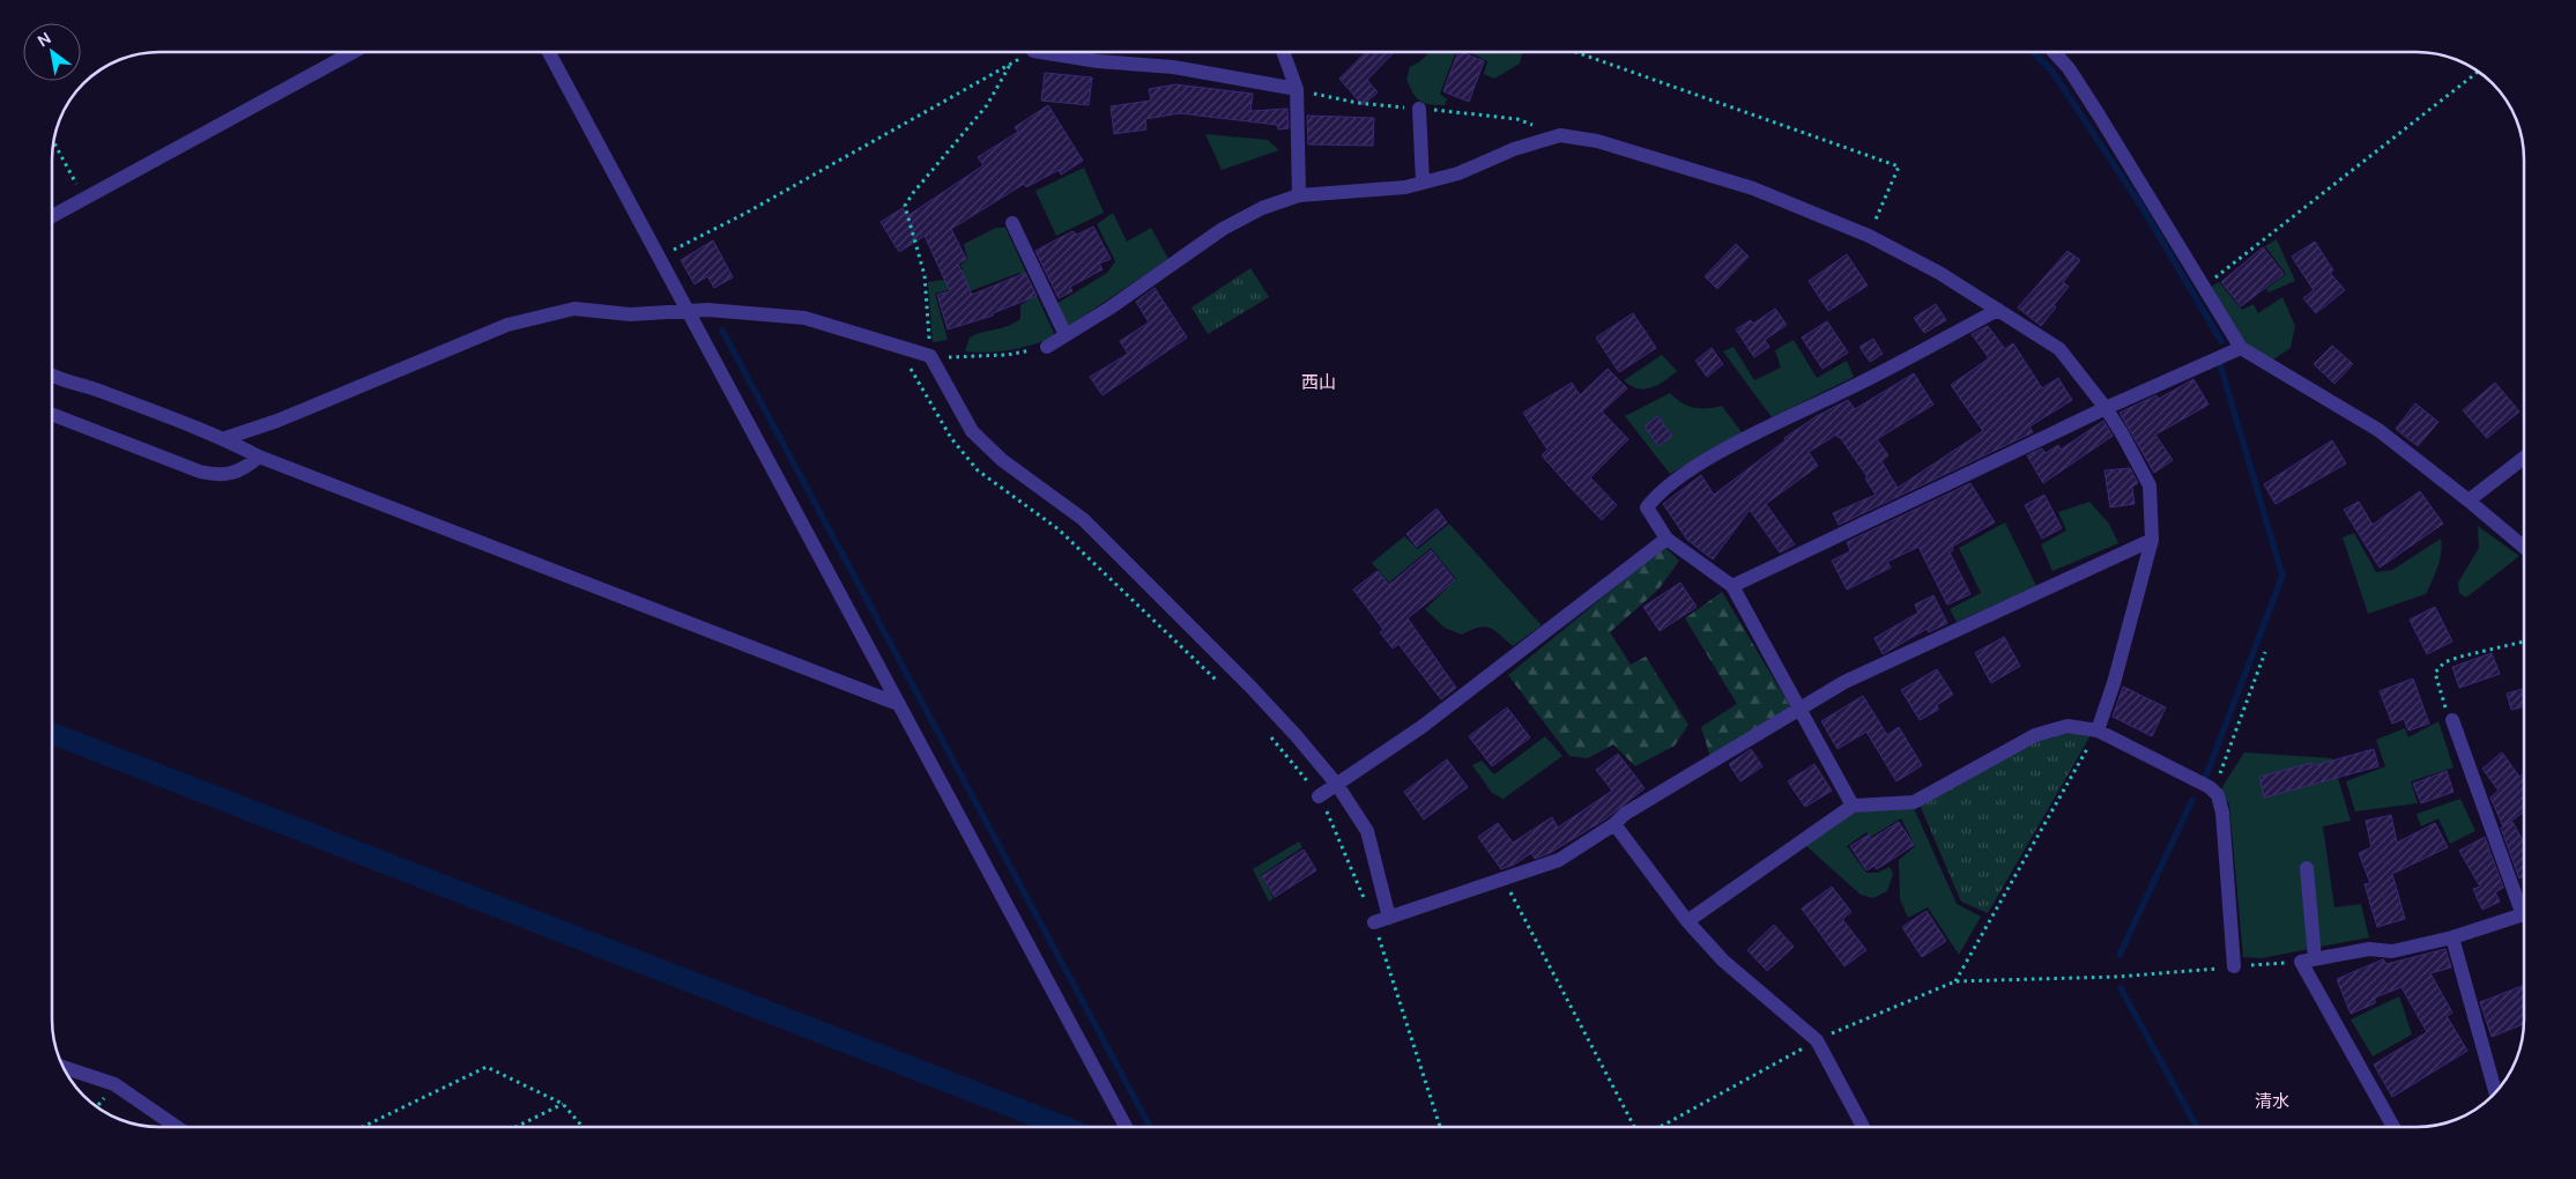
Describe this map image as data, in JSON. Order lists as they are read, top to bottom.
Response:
{
  "districts": ["西山", "清水"],
  "north": "top left"
}
